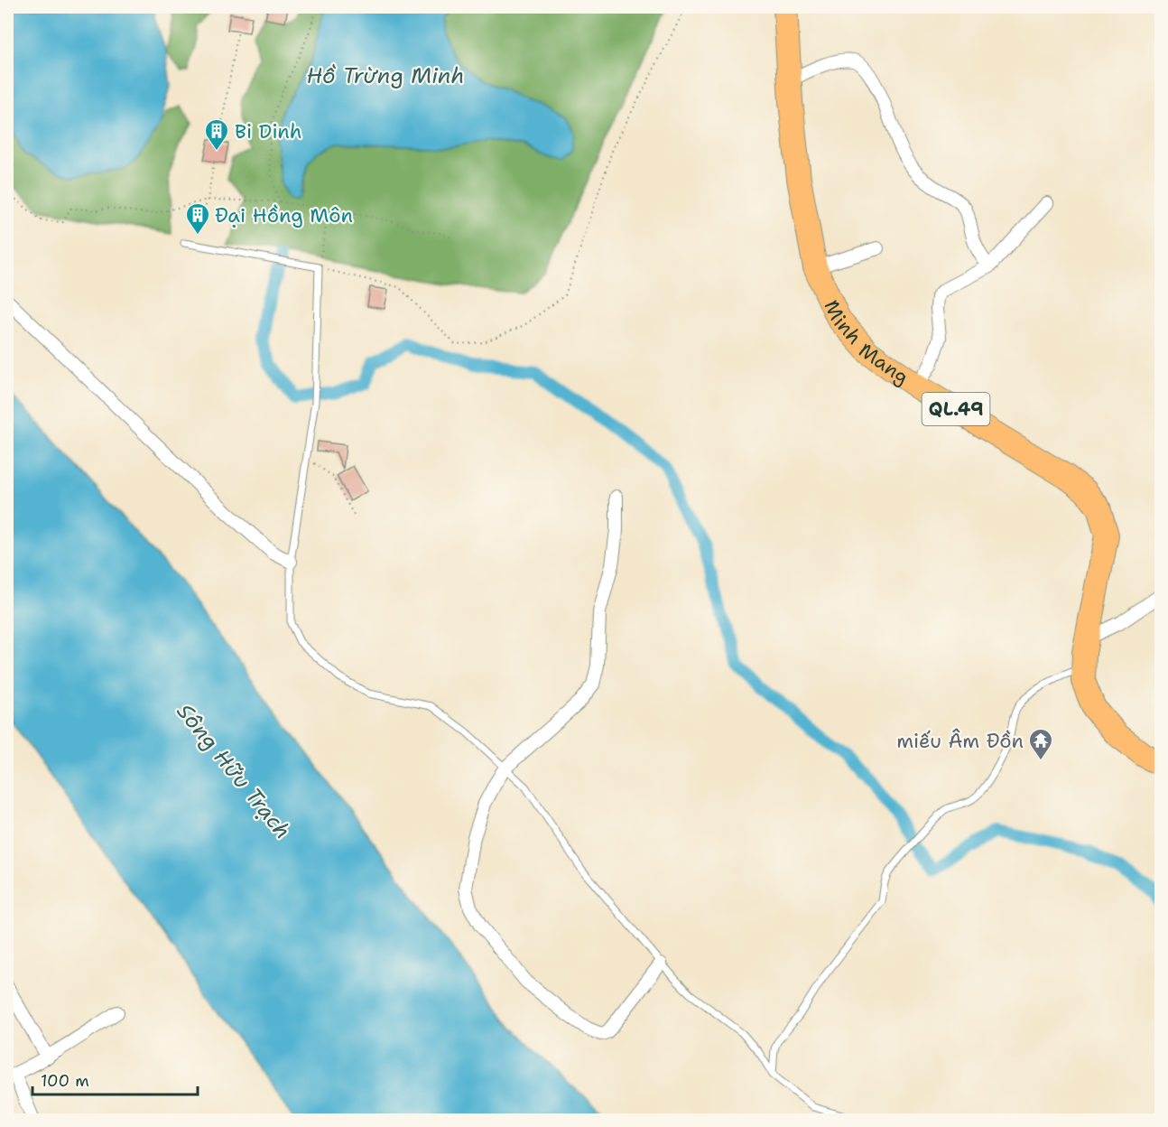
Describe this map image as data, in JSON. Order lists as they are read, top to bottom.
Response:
{
  "streets": {
    "highway": ["Minh Mang", "QL.49"]
  },
  "water": ["Hồ Trừng Minh", "Sông Hữu Trạch"],
  "places": {
    "building": ["Bi Dinh", "Đại Hồng Môn"],
    "temple": ["miếu Âm Đồn"]
  },
  "scale_bar": "100 m"
}
